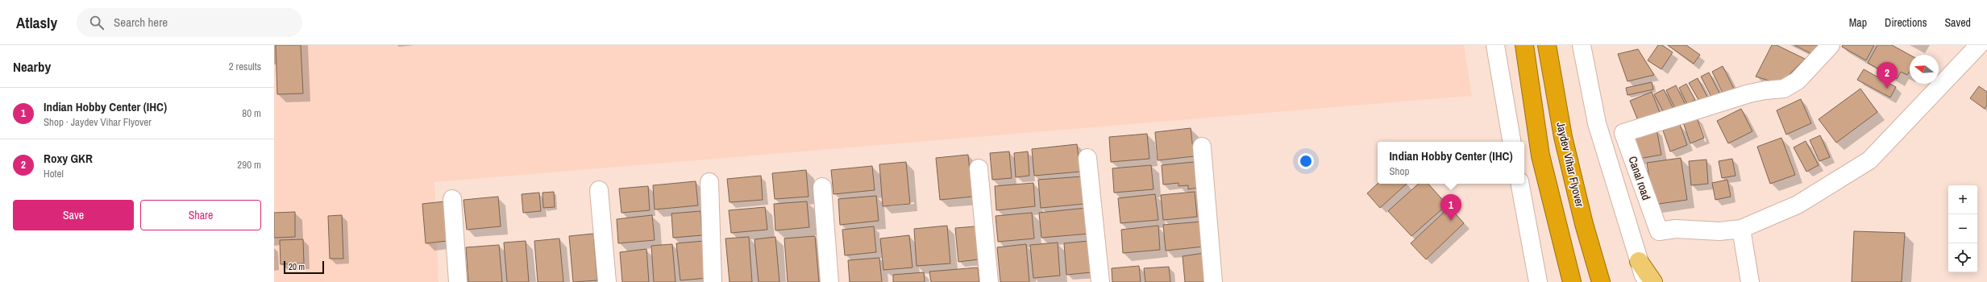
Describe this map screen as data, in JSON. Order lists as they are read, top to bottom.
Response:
{
  "streets": {
    "highway": ["Jaydev Vihar Flyover"],
    "street": ["Canal road"]
  },
  "scale_bar": "20 m",
  "north": "left",
  "page": {
    "header": "Atlasly",
    "search": "Search here",
    "nav": ["Map", "Directions", "Saved"],
    "heading": ["Nearby", "2 results"],
    "pins": ["2", "1"],
    "list": [
      {
        "mark": "1",
        "name": "Indian Hobby Center (IHC)",
        "note": "Shop · Jaydev Vihar Flyover",
        "value": "80 m"
      },
      {
        "mark": "2",
        "name": "Roxy GKR",
        "note": "Hotel",
        "value": "290 m"
      }
    ],
    "popup": ["Indian Hobby Center (IHC)", "Shop"],
    "map_buttons": ["+", "−"],
    "buttons": ["Save", "Share"],
    "scale": "20 m"
  }
}
